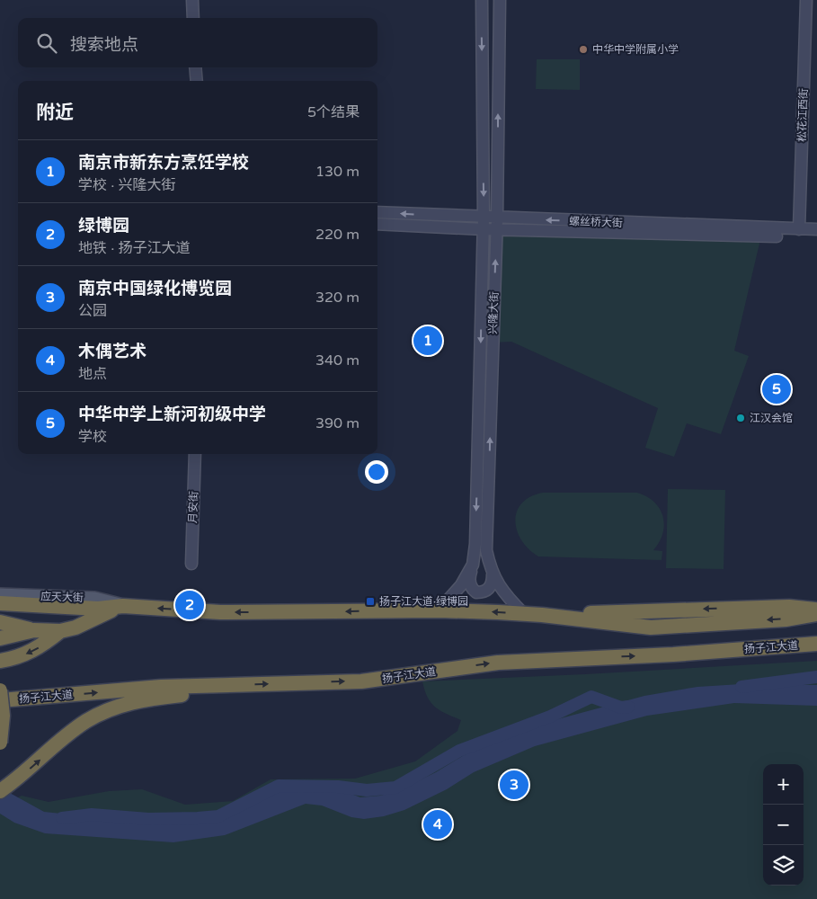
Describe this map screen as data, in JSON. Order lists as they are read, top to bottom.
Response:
{
  "streets": {
    "highway": ["扬子江大道"],
    "main road": [
      "松花江西街",
      "螺丝桥大街",
      "兴隆大街",
      "月安街",
      "应天大街"
    ]
  },
  "crossings": [
    ["松花江西街", "螺丝桥大街"],
    ["螺丝桥大街", "兴隆大街"]
  ],
  "places": {
    "other": ["中华中学附属小学", "江汉会馆"],
    "transit": ["扬子江大道·绿博园"]
  },
  "page": {
    "search": "搜索地点",
    "heading": ["附近", "5个结果"],
    "list": [
      {
        "mark": "1",
        "name": "南京市新东方烹饪学校",
        "note": "学校 · 兴隆大街",
        "value": "130 m"
      },
      {
        "mark": "2",
        "name": "绿博园",
        "note": "地铁 · 扬子江大道",
        "value": "220 m"
      },
      {
        "mark": "3",
        "name": "南京中国绿化博览园",
        "note": "公园",
        "value": "320 m"
      },
      {
        "mark": "4",
        "name": "木偶艺术",
        "note": "地点",
        "value": "340 m"
      },
      {
        "mark": "5",
        "name": "中华中学上新河初级中学",
        "note": "学校",
        "value": "390 m"
      }
    ],
    "pins": [
      "1",
      "5",
      "2",
      "3",
      "4"
    ],
    "map_buttons": ["+", "−"]
  }
}
